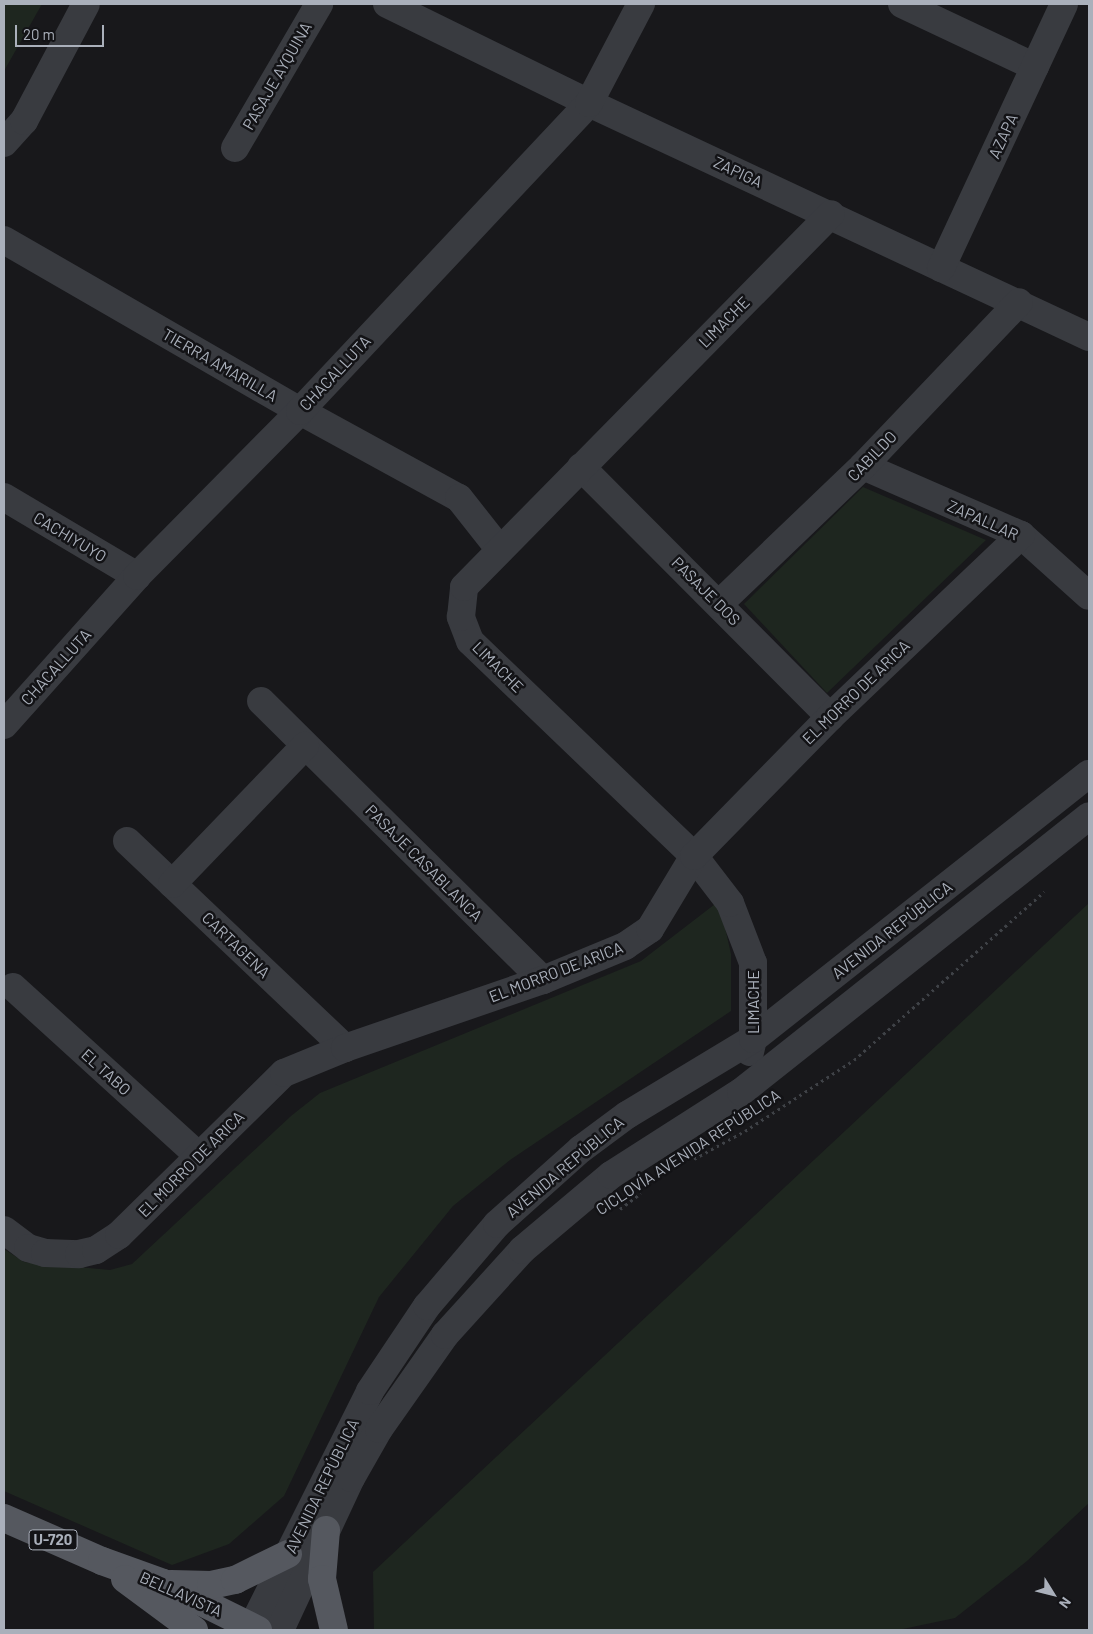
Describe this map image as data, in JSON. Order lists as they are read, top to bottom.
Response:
{
  "streets": {
    "main road": ["U-720", "BELLAVISTA"],
    "street": [
      "PASAJE AYQUINA",
      "AZAPA",
      "ZAPIGA",
      "LIMACHE",
      "TIERRA AMARILLA",
      "CHACALLUTA",
      "CABILDO",
      "ZAPALLAR",
      "CACHIYUYO",
      "PASAJE DOS",
      "EL MORRO DE ARICA",
      "PASAJE CASABLANCA",
      "AVENIDA REPÚBLICA",
      "CARTAGENA",
      "EL TABO"
    ],
    "path": ["CICLOVÍA AVENIDA REPÚBLICA"]
  },
  "crossings": [
    ["AZAPA", "ZAPIGA"],
    ["ZAPIGA", "LIMACHE"],
    ["ZAPIGA", "CHACALLUTA"],
    ["ZAPIGA", "CABILDO"],
    ["LIMACHE", "TIERRA AMARILLA"],
    ["LIMACHE", "PASAJE DOS"],
    ["LIMACHE", "EL MORRO DE ARICA"],
    ["LIMACHE", "AVENIDA REPÚBLICA"],
    ["TIERRA AMARILLA", "CHACALLUTA"],
    ["CHACALLUTA", "CACHIYUYO"],
    ["CABILDO", "ZAPALLAR"],
    ["CABILDO", "PASAJE DOS"],
    ["ZAPALLAR", "EL MORRO DE ARICA"],
    ["PASAJE DOS", "EL MORRO DE ARICA"],
    ["EL MORRO DE ARICA", "PASAJE CASABLANCA"],
    ["EL MORRO DE ARICA", "CARTAGENA"],
    ["EL MORRO DE ARICA", "EL TABO"],
    ["AVENIDA REPÚBLICA", "BELLAVISTA"]
  ],
  "scale_bar": "20 m",
  "north": "bottom right"
}
